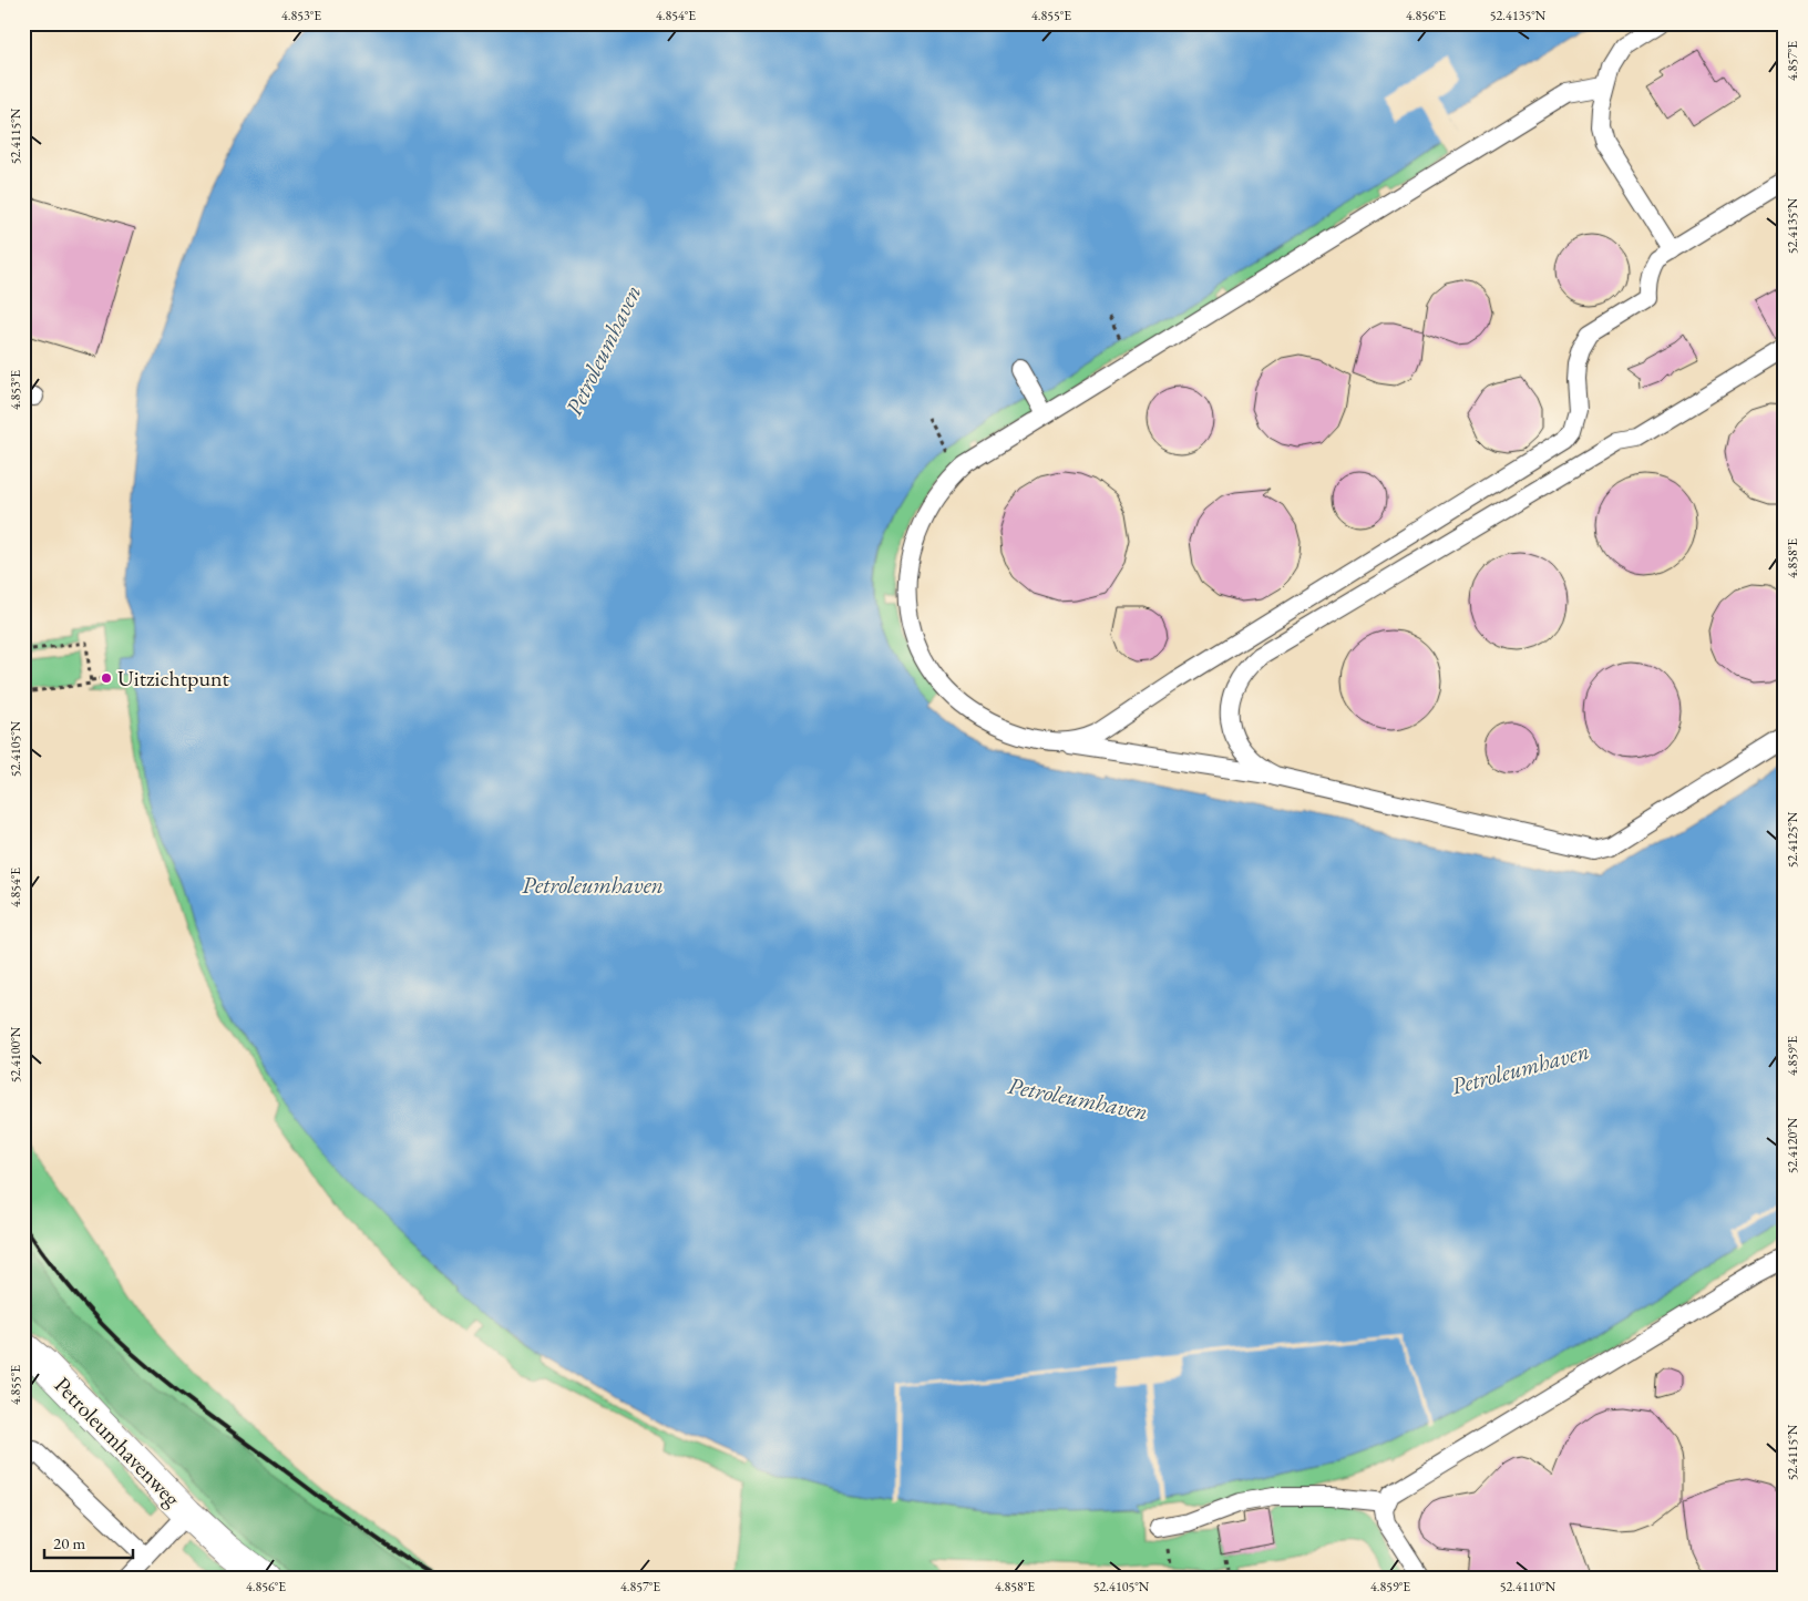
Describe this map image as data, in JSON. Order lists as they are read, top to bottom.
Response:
{
  "streets": {
    "street": ["Petroleumhavenweg"]
  },
  "water": ["Petroleumhaven"],
  "places": ["Uitzichtpunt"],
  "scale_bar": "20 m",
  "coordinates": [
    "4.853°E",
    "4.854°E",
    "4.855°E",
    "4.856°E",
    "52.4135°N",
    "4.857°E",
    "52.4115°N",
    "4.858°E",
    "52.4105°N",
    "52.4125°N",
    "52.4100°N",
    "4.859°E",
    "52.4120°N",
    "52.4110°N"
  ]
}
